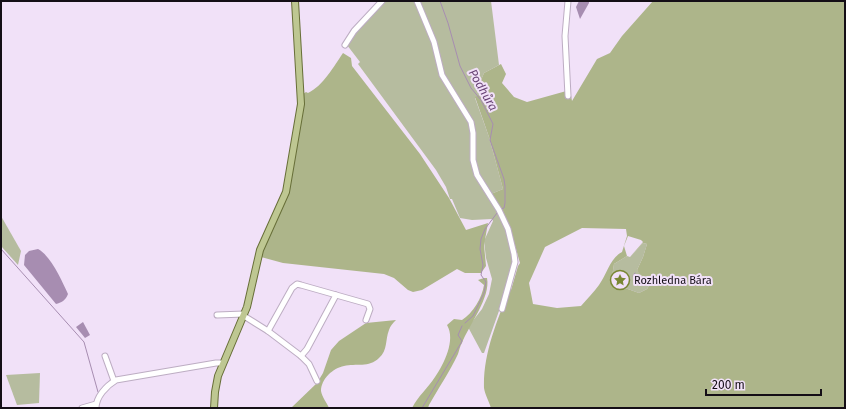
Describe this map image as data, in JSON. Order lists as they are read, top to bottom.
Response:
{
  "water": ["Podhůra"],
  "places": {
    "place": ["Rozhledna Bára"]
  },
  "scale_bar": "200 m"
}
